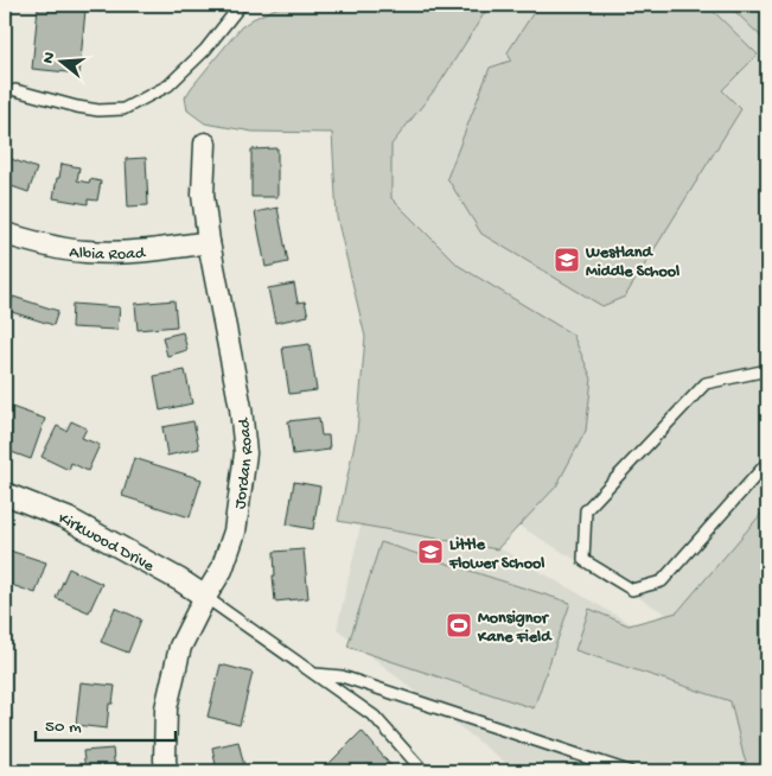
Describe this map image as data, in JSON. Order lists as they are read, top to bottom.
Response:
{
  "streets": {
    "street": ["Albia Road", "Jordan Road", "Kirkwood Drive"]
  },
  "crossings": [
    ["Albia Road", "Jordan Road"],
    ["Jordan Road", "Kirkwood Drive"]
  ],
  "places": {
    "school or university": ["Westland Middle School", "Little Flower School"],
    "sports": ["Monsignor Kane Field"]
  },
  "scale_bar": "50 m",
  "north": "left"
}
